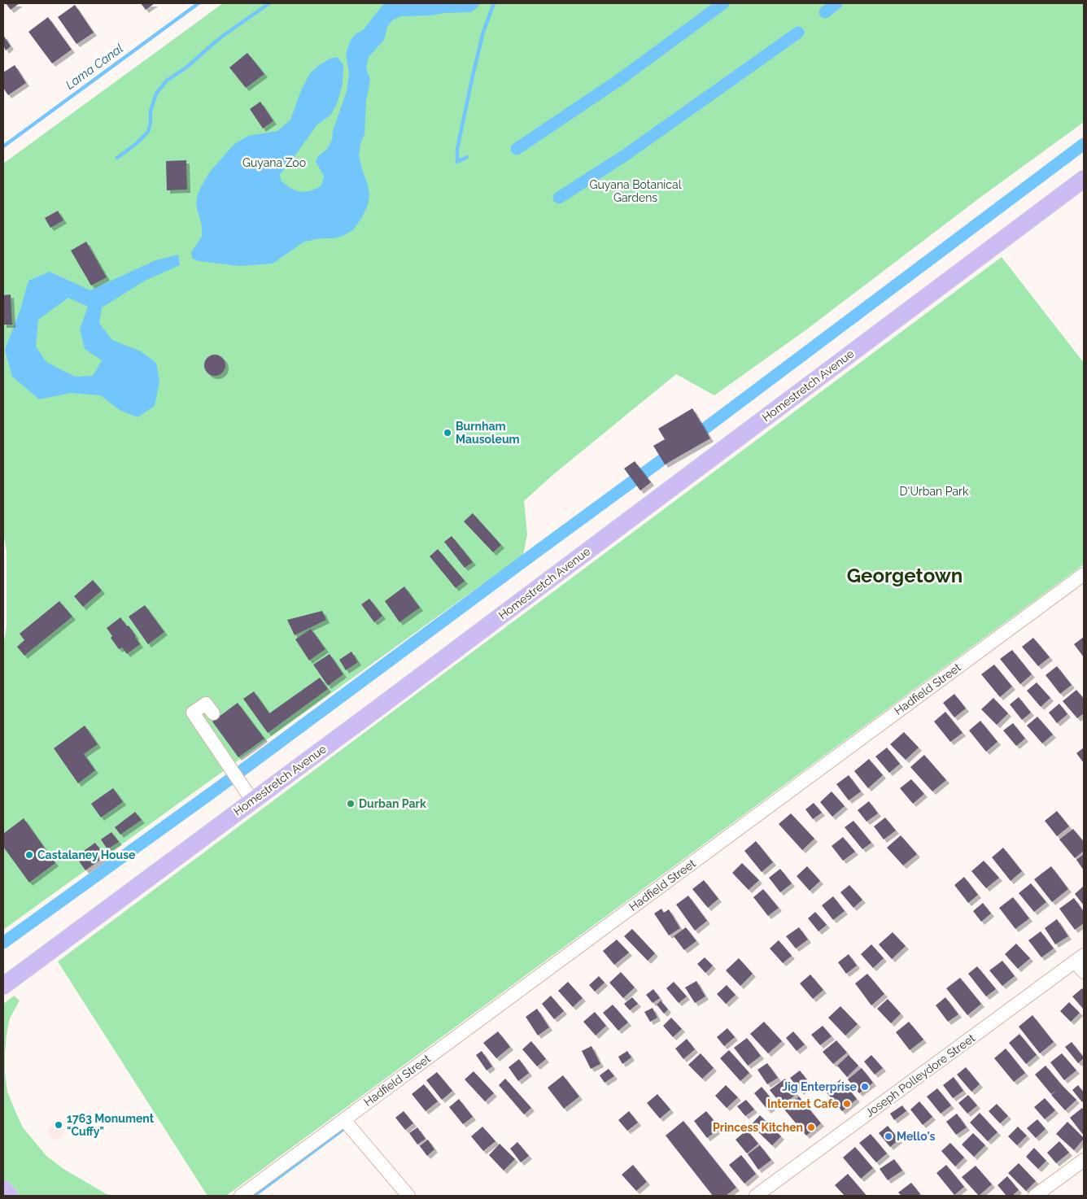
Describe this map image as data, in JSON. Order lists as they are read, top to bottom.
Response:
{
  "streets": {
    "main road": ["Homestretch Avenue"],
    "street": ["Hadfield Street", "Joseph Polleydore Street"]
  },
  "districts": ["Georgetown"],
  "water": ["Lama Canal"],
  "parks": ["Guyana Zoo", "Guyana Botanical Gardens", "D'Urban Park"],
  "places": [
    "Burnham Mausoleum",
    "Durban Park",
    "Castalaney House",
    "Jig Enterprise",
    "Internet Cafe",
    "1763 Monument \"Cuffy\"",
    "Princess Kitchen",
    "Mello's"
  ]
}
